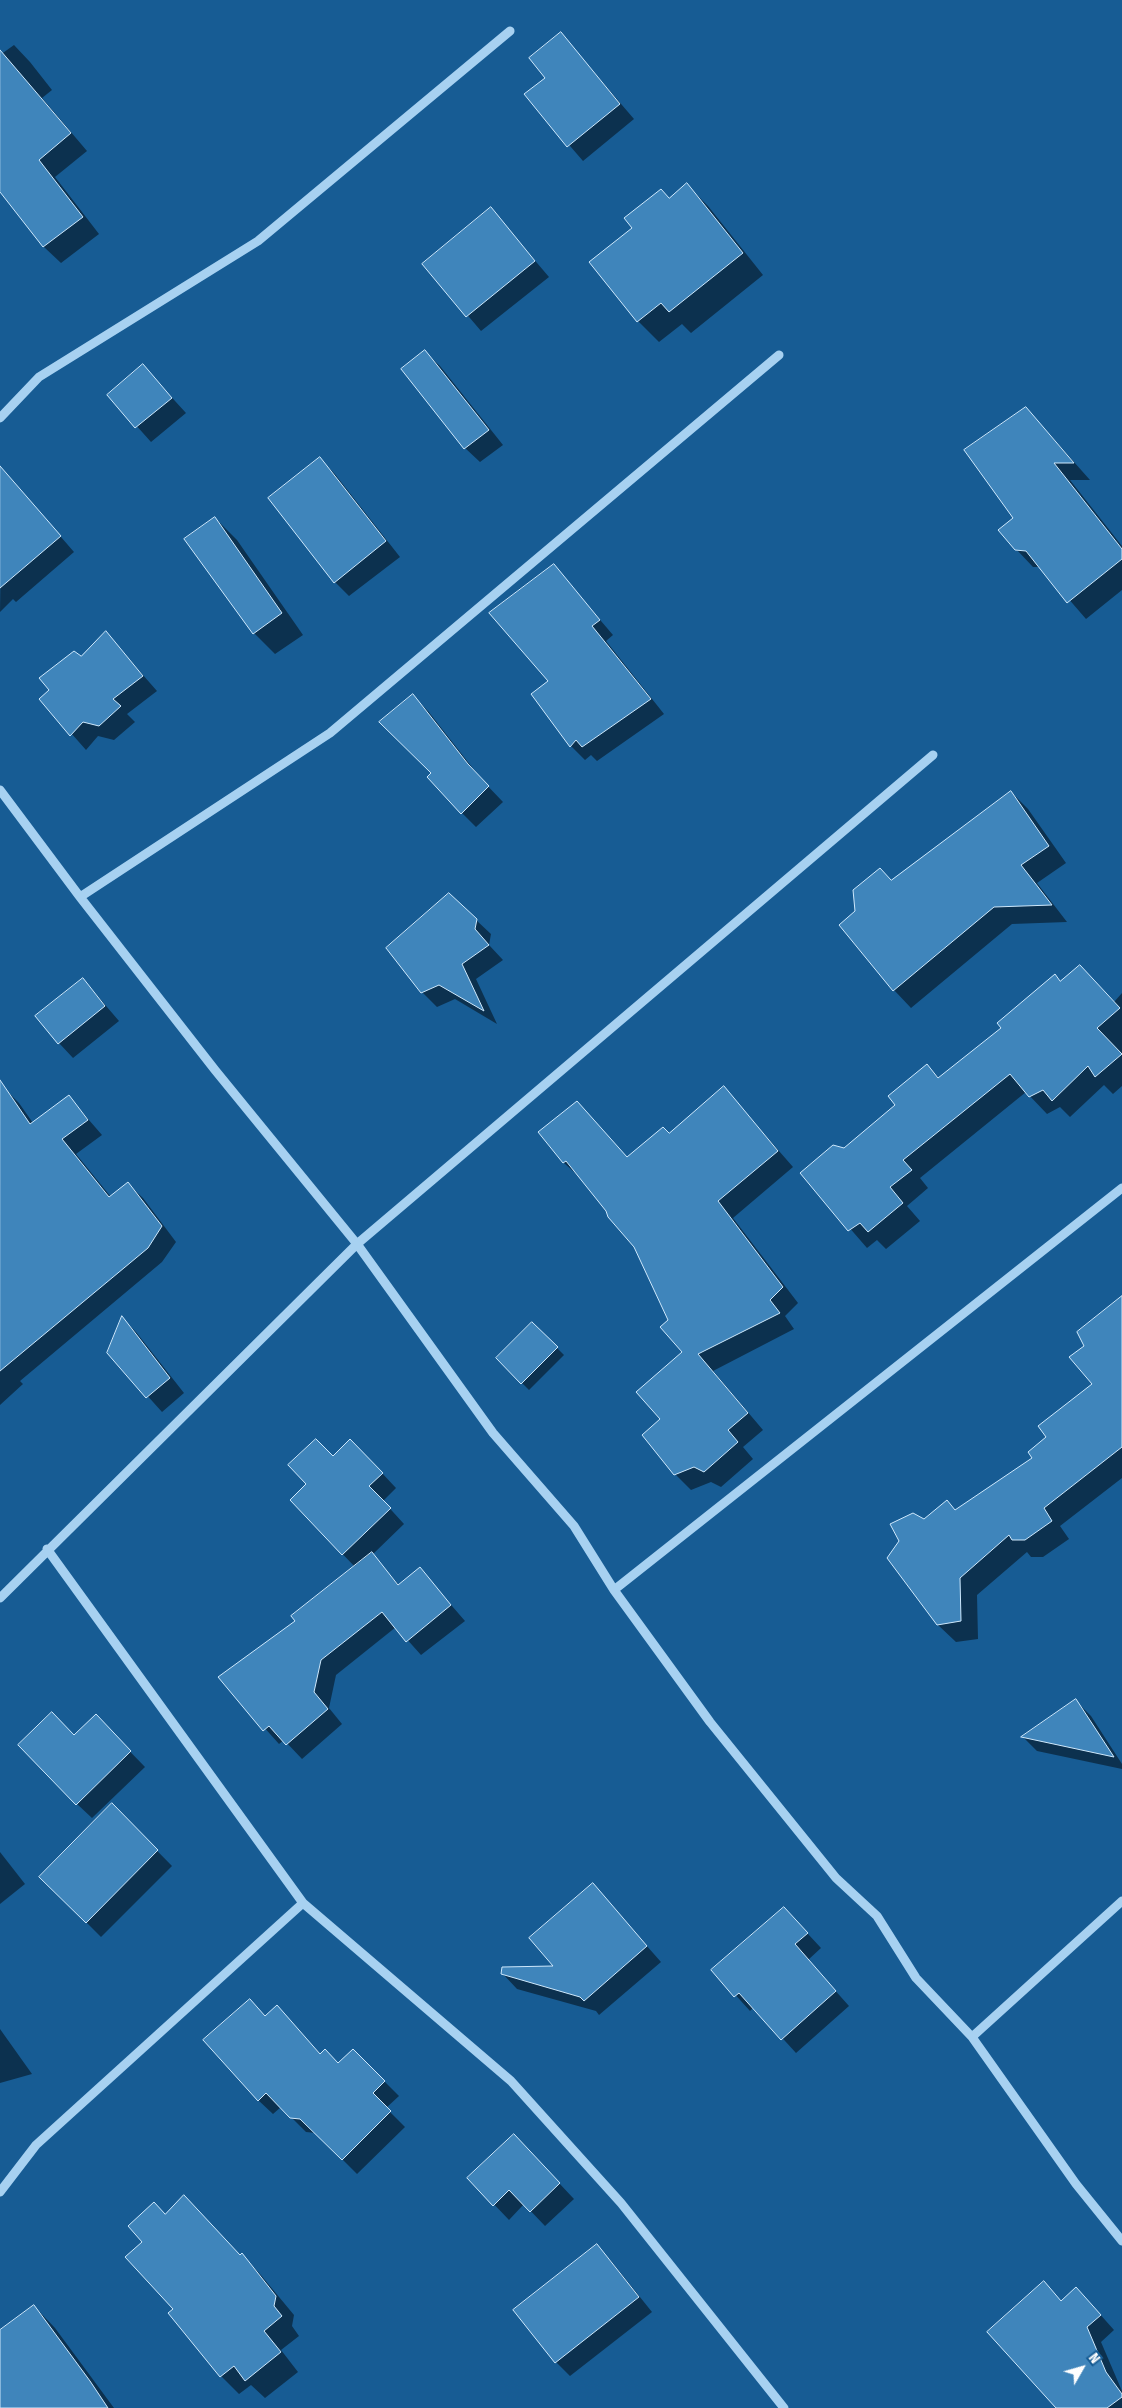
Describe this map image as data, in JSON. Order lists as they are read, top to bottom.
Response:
{
  "north": "top right"
}
